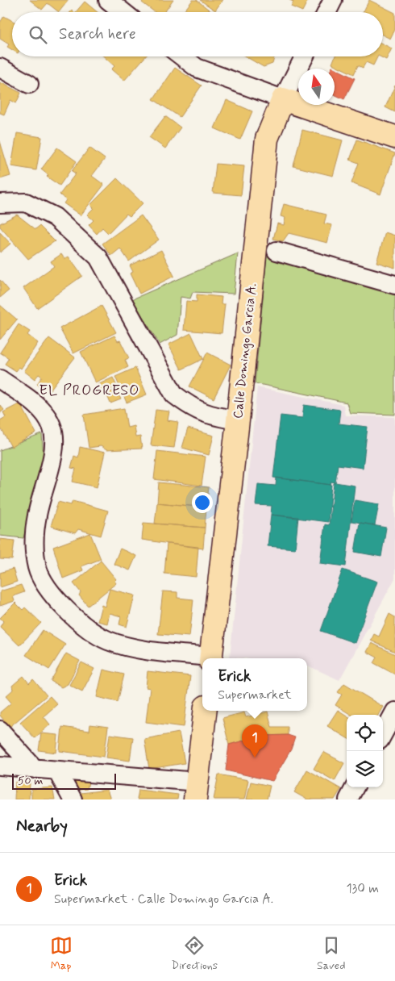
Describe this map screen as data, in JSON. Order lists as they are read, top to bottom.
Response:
{
  "streets": {
    "main road": ["Calle Domingo Garcia A."]
  },
  "districts": ["EL PROGRESO"],
  "scale_bar": "50 m",
  "north": "top",
  "page": {
    "search": "Search here",
    "popup": ["Erick", "Supermarket"],
    "pins": "1",
    "scale": "50 m",
    "heading": "Nearby",
    "list": [
      {
        "mark": "1",
        "name": "Erick",
        "note": "Supermarket · Calle Domingo Garcia A.",
        "value": "130 m"
      }
    ],
    "nav": ["Map", "Directions", "Saved"]
  }
}
